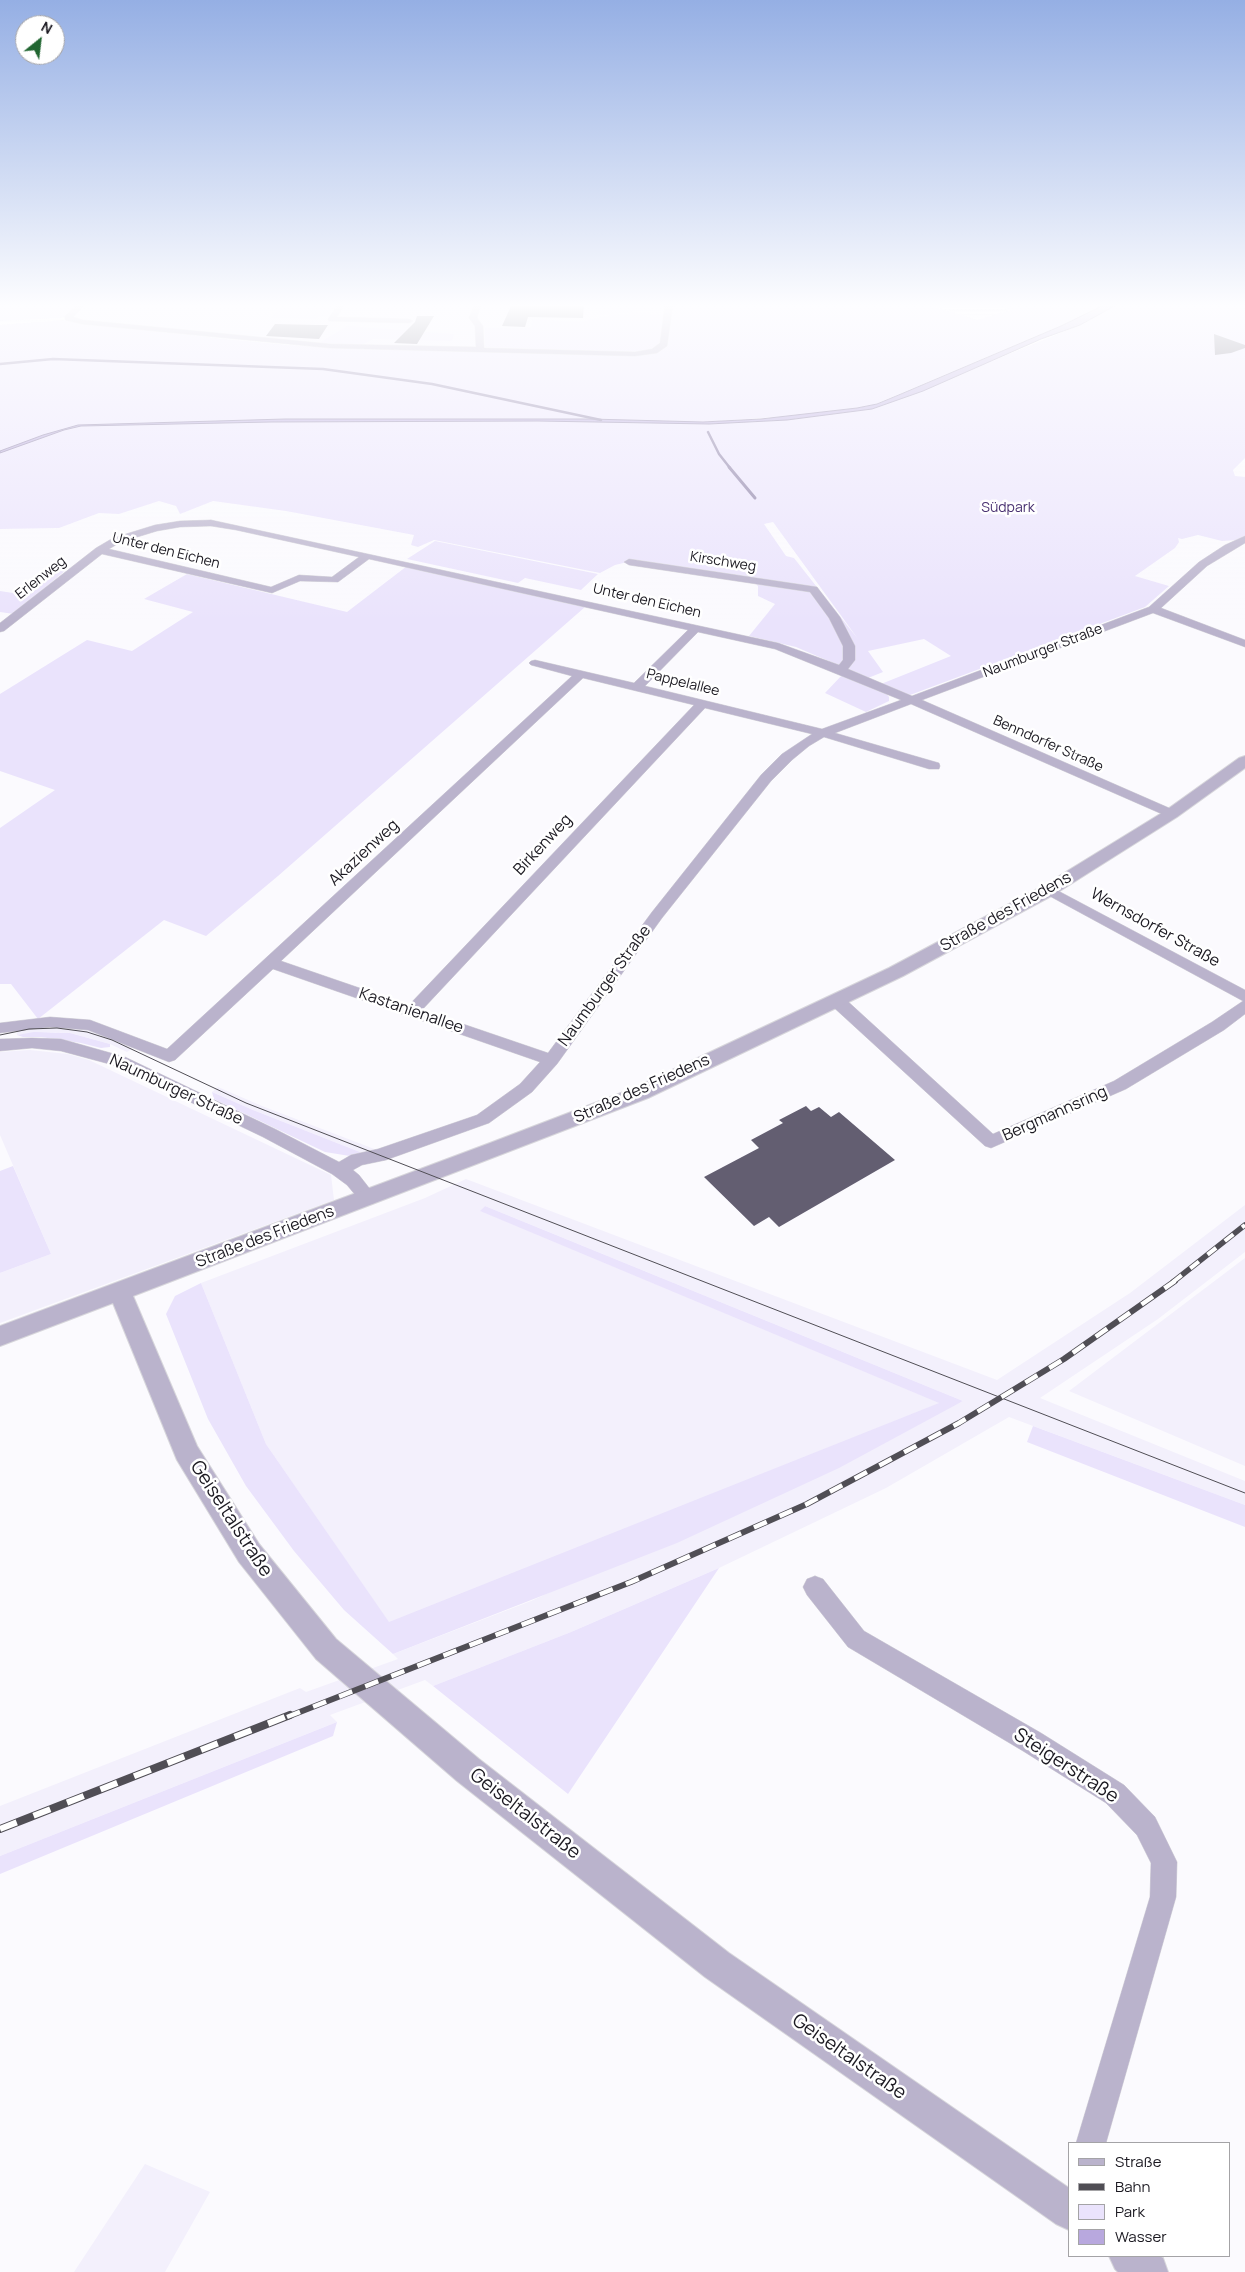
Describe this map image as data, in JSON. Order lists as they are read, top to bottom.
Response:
{
  "streets": {
    "street": [
      "Unter den Eichen",
      "Kirschweg",
      "Erlenweg",
      "Naumburger Straße",
      "Pappelallee",
      "Benndorfer Straße",
      "Birkenweg",
      "Akazienweg",
      "Straße des Friedens",
      "Wernsdorfer Straße",
      "Kastanienallee",
      "Bergmannsring",
      "Geiseltalstraße",
      "Steigerstraße"
    ]
  },
  "crossings": [
    ["Unter den Eichen", "Kirschweg"],
    ["Unter den Eichen", "Erlenweg"],
    ["Unter den Eichen", "Naumburger Straße"],
    ["Unter den Eichen", "Benndorfer Straße"],
    ["Naumburger Straße", "Pappelallee"],
    ["Naumburger Straße", "Benndorfer Straße"],
    ["Naumburger Straße", "Akazienweg"],
    ["Naumburger Straße", "Straße des Friedens"],
    ["Naumburger Straße", "Kastanienallee"],
    ["Pappelallee", "Birkenweg"],
    ["Pappelallee", "Akazienweg"],
    ["Benndorfer Straße", "Straße des Friedens"],
    ["Birkenweg", "Kastanienallee"],
    ["Akazienweg", "Kastanienallee"],
    ["Straße des Friedens", "Wernsdorfer Straße"],
    ["Straße des Friedens", "Bergmannsring"],
    ["Straße des Friedens", "Geiseltalstraße"]
  ],
  "parks": ["Südpark"],
  "legend": [
    "Straße",
    "Bahn",
    "Park",
    "Wasser"
  ],
  "north": "top right"
}
